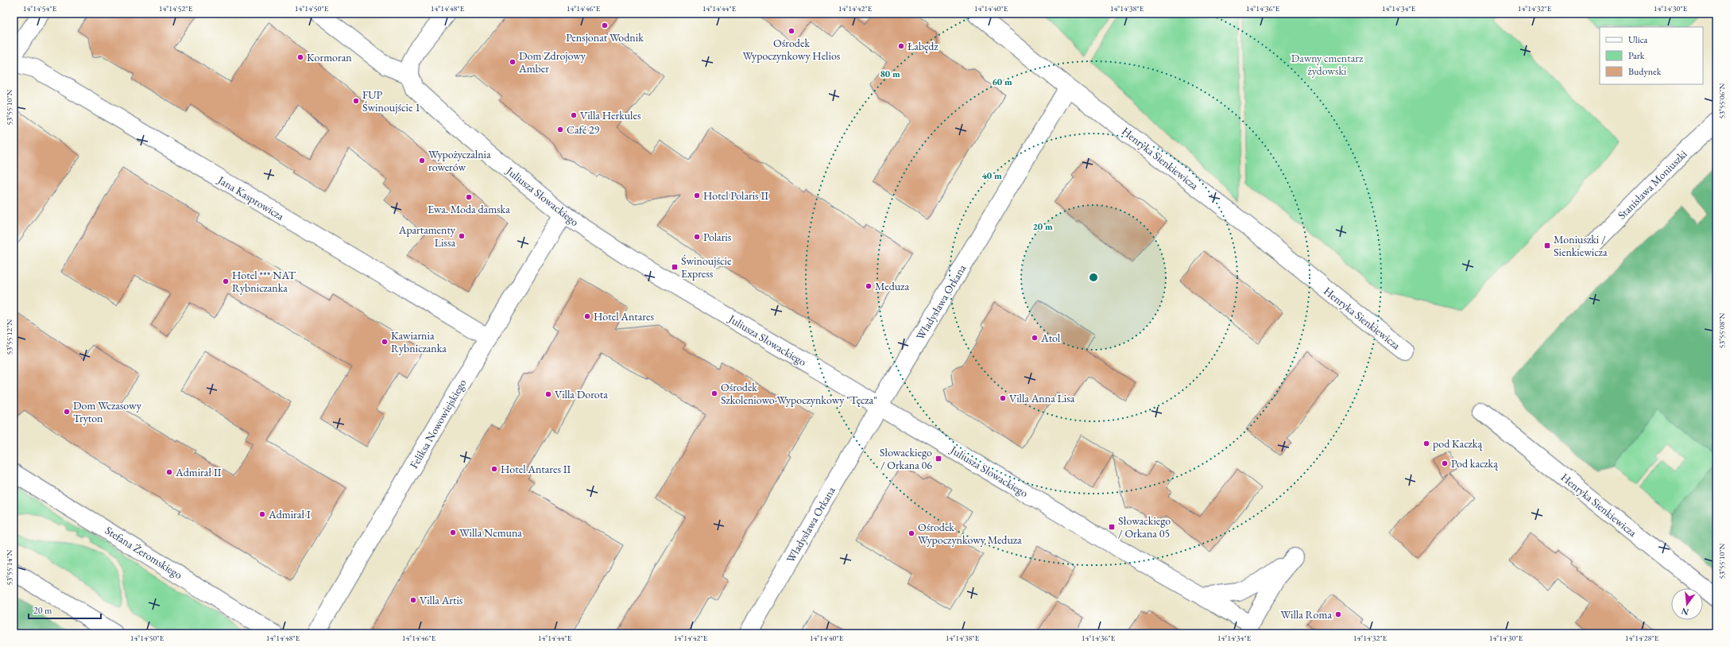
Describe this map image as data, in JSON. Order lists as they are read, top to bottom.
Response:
{
  "streets": {
    "street": [
      "Henryka Sienkiewicza",
      "Stanisława Moniuszki",
      "Juliusza Słowackiego",
      "Jana Kasprowicza",
      "Władysława Orkana",
      "Feliksa Nowowiejskiego",
      "Stefana Żeromskiego"
    ]
  },
  "crossings": [
    ["Henryka Sienkiewicza", "Władysława Orkana"],
    ["Juliusza Słowackiego", "Władysława Orkana"],
    ["Juliusza Słowackiego", "Feliksa Nowowiejskiego"],
    ["Jana Kasprowicza", "Feliksa Nowowiejskiego"]
  ],
  "parks": ["Dawny cmentarz żydowski"],
  "places": {
    "other": [
      "Pensjonat Wodnik",
      "Ośrodek Wypoczynkowy Helios",
      "Łabędz",
      "Kormoran",
      "Dom Zdrojowy Amber",
      "FUP Świnoujście 1",
      "Villa Herkules",
      "Café 29",
      "Wypożyczalnia rowerów",
      "Hotel Polaris II",
      "Ewa. Moda damska",
      "Apartamenty Lissa",
      "Polaris",
      "Hotel *** NAT Rybniczanka",
      "Meduza",
      "Hotel Antares",
      "Atol",
      "Kawiarnia Rybniczanka",
      "Ośrodek Szkoleniowo-Wypoczynkowy \"Tęcza\"",
      "Villa Dorota",
      "Villa Anna Lisa",
      "Dom Wczasowy Tryton",
      "pod Kaczką",
      "Pod kaczką",
      "Hotel Antares II",
      "Admirał II",
      "Admirał I",
      "Willa Nemuna",
      "Ośrodek Wypoczynkowy Meduza",
      "Villa Artis",
      "Willa Roma"
    ],
    "transit": [
      "Moniuszki / Sienkiewicza",
      "Świnoujście Express",
      "Słowackiego / Orkana 06",
      "Słowackiego / Orkana 05"
    ]
  },
  "legend": ["Ulica", "Park", "Budynek"],
  "scale_bar": "20 m",
  "north": "bottom",
  "coordinates": [
    "14°14'54\"E",
    "14°14'52\"E",
    "14°14'50\"E",
    "14°14'48\"E",
    "14°14'46\"E",
    "14°14'44\"E",
    "14°14'42\"E",
    "14°14'40\"E",
    "14°14'38\"E",
    "14°14'36\"E",
    "14°14'34\"E",
    "14°14'32\"E",
    "14°14'30\"E",
    "53°55'06\"N",
    "53°55'10\"N",
    "53°55'08\"N",
    "53°55'12\"N",
    "53°55'14\"N",
    "14°14'28\"E"
  ],
  "rings": [
    "80 m",
    "60 m",
    "40 m",
    "20 m"
  ]
}
